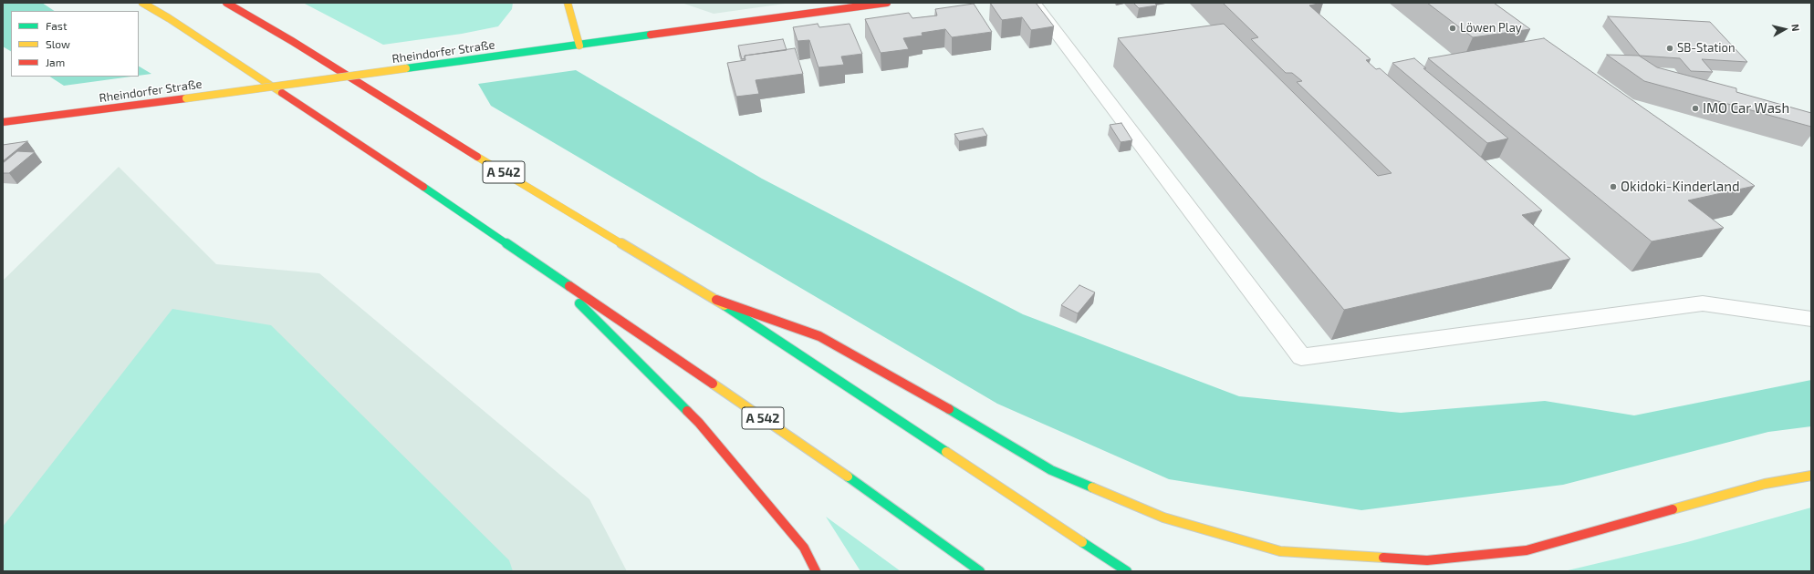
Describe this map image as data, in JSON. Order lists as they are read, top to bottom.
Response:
{
  "streets": {
    "main road": ["Rheindorfer Straße", "A 542"]
  },
  "places": [
    "Löwen Play",
    "SB-Station",
    "IMO Car Wash",
    "Okidoki-Kinderland"
  ],
  "legend": ["Fast", "Slow", "Jam"],
  "north": "right"
}
